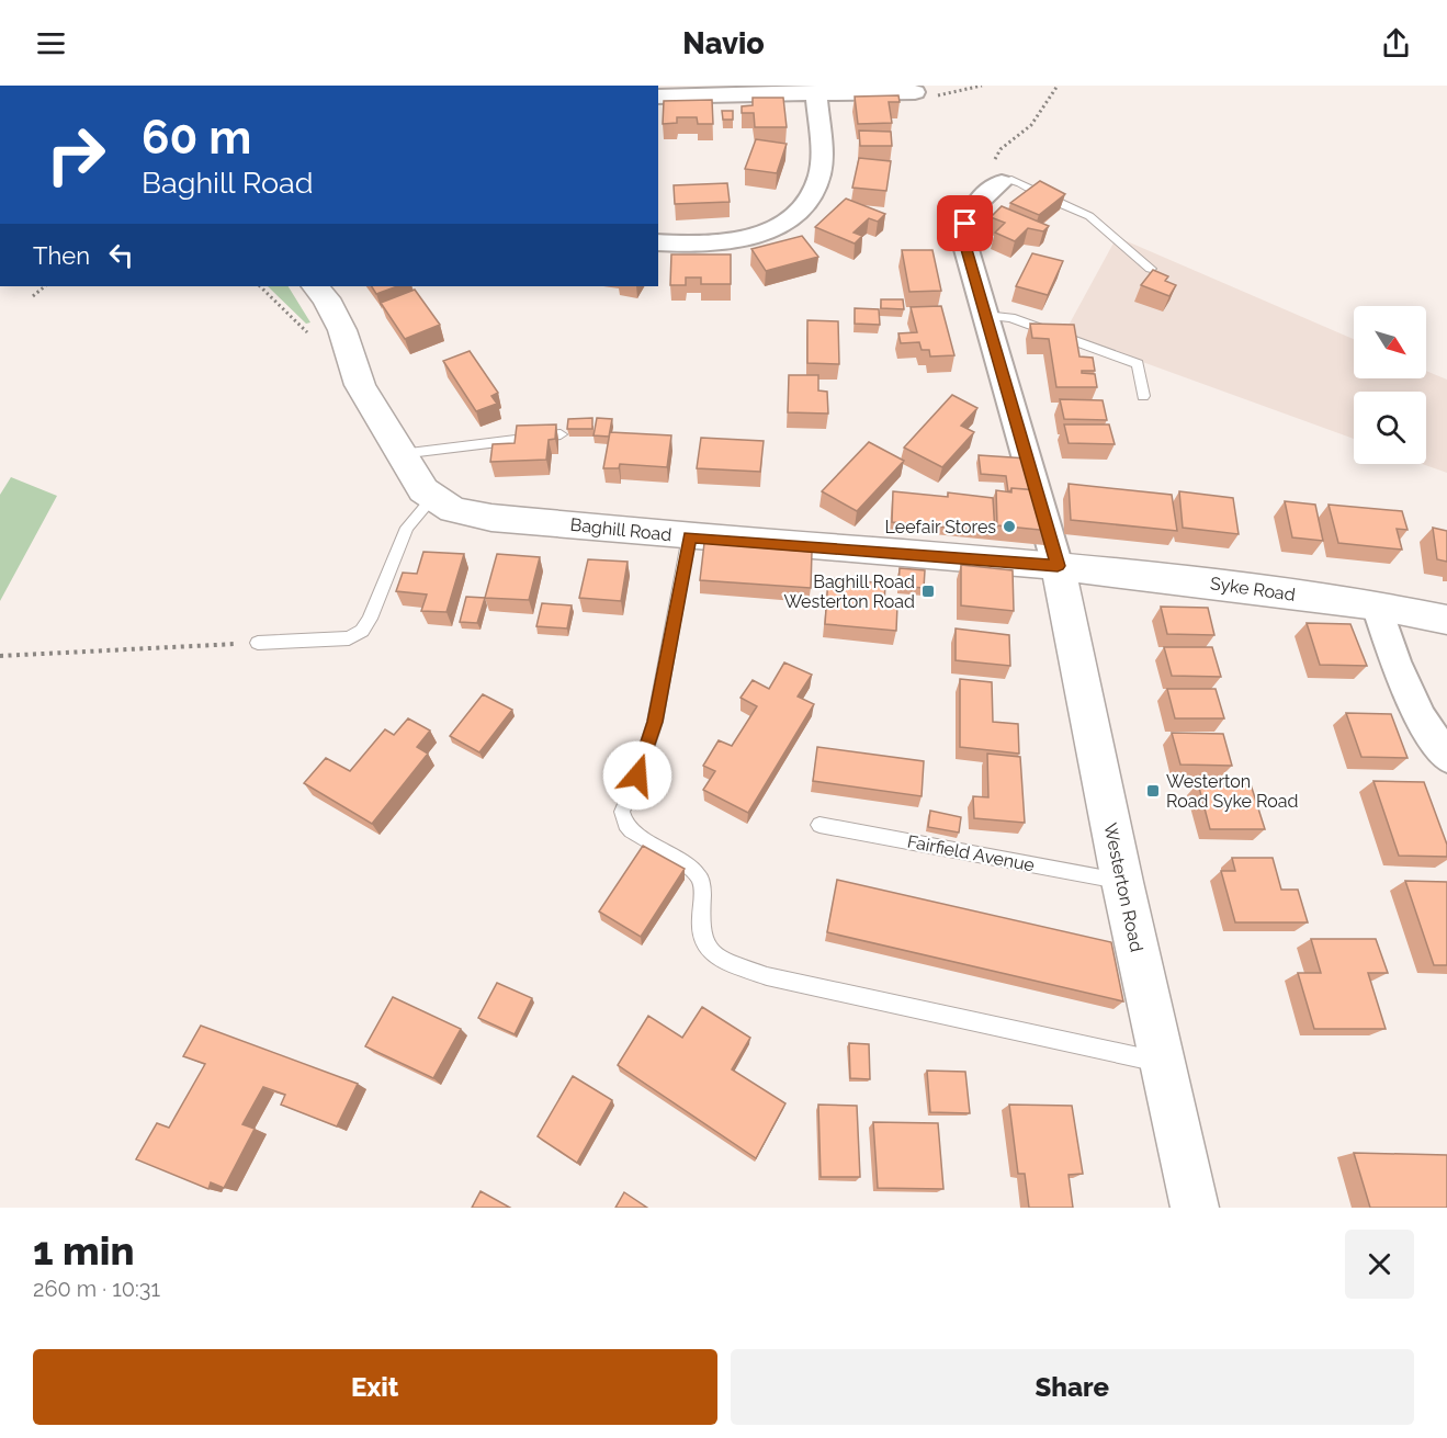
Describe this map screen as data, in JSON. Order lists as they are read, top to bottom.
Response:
{
  "streets": {
    "street": ["Baghill Road", "Syke Road", "Westerton Road"],
    "lane": ["Fairfield Avenue"]
  },
  "crossings": [
    ["Baghill Road", "Syke Road"],
    ["Baghill Road", "Westerton Road"],
    ["Syke Road", "Westerton Road"],
    ["Fairfield Avenue", "Westerton Road"]
  ],
  "places": {
    "other": ["Leefair Stores"],
    "transit": ["Baghill Road Westerton Road", "Westerton Road Syke Road"]
  },
  "north": "bottom right",
  "page": {
    "header": "Navio",
    "turn": ["60 m", "Baghill Road"],
    "then": "Then",
    "heading": ["1 min", "260 m · 10:31"],
    "buttons": ["Exit", "Share"]
  }
}
